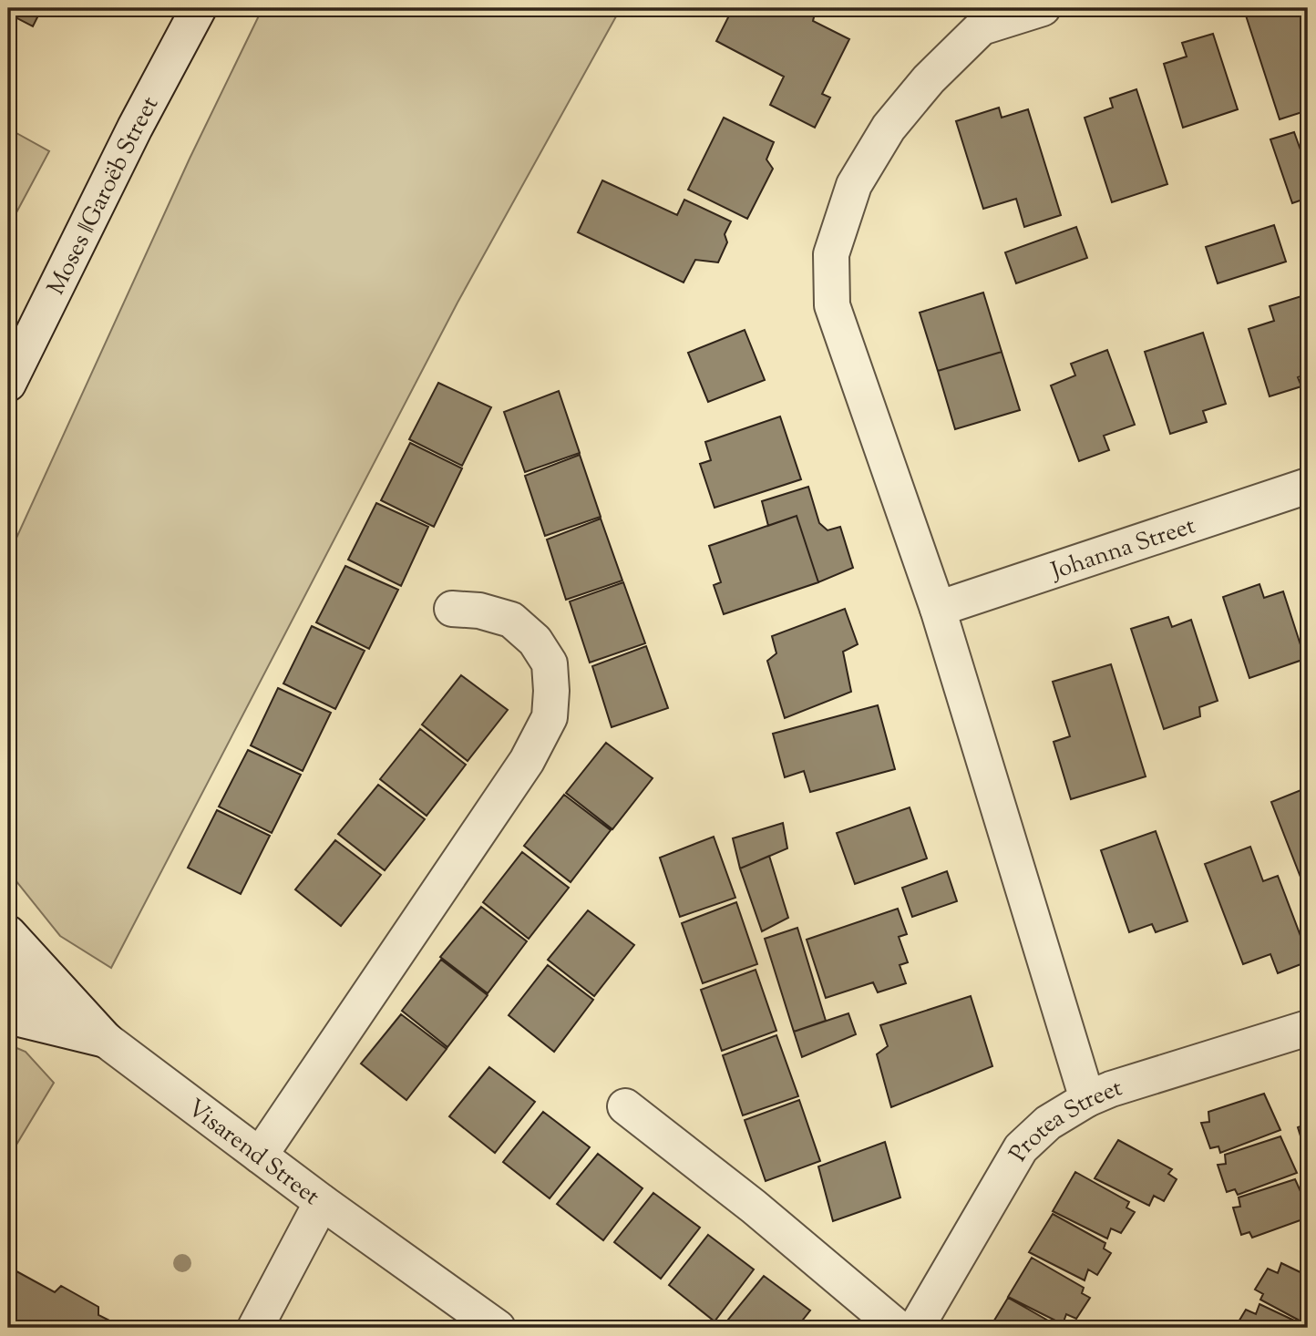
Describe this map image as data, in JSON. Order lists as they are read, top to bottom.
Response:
{
  "streets": {
    "street": [
      "Moses ǁGaroëb Street",
      "Johanna Street",
      "Protea Street",
      "Visarend Street"
    ]
  }
}
